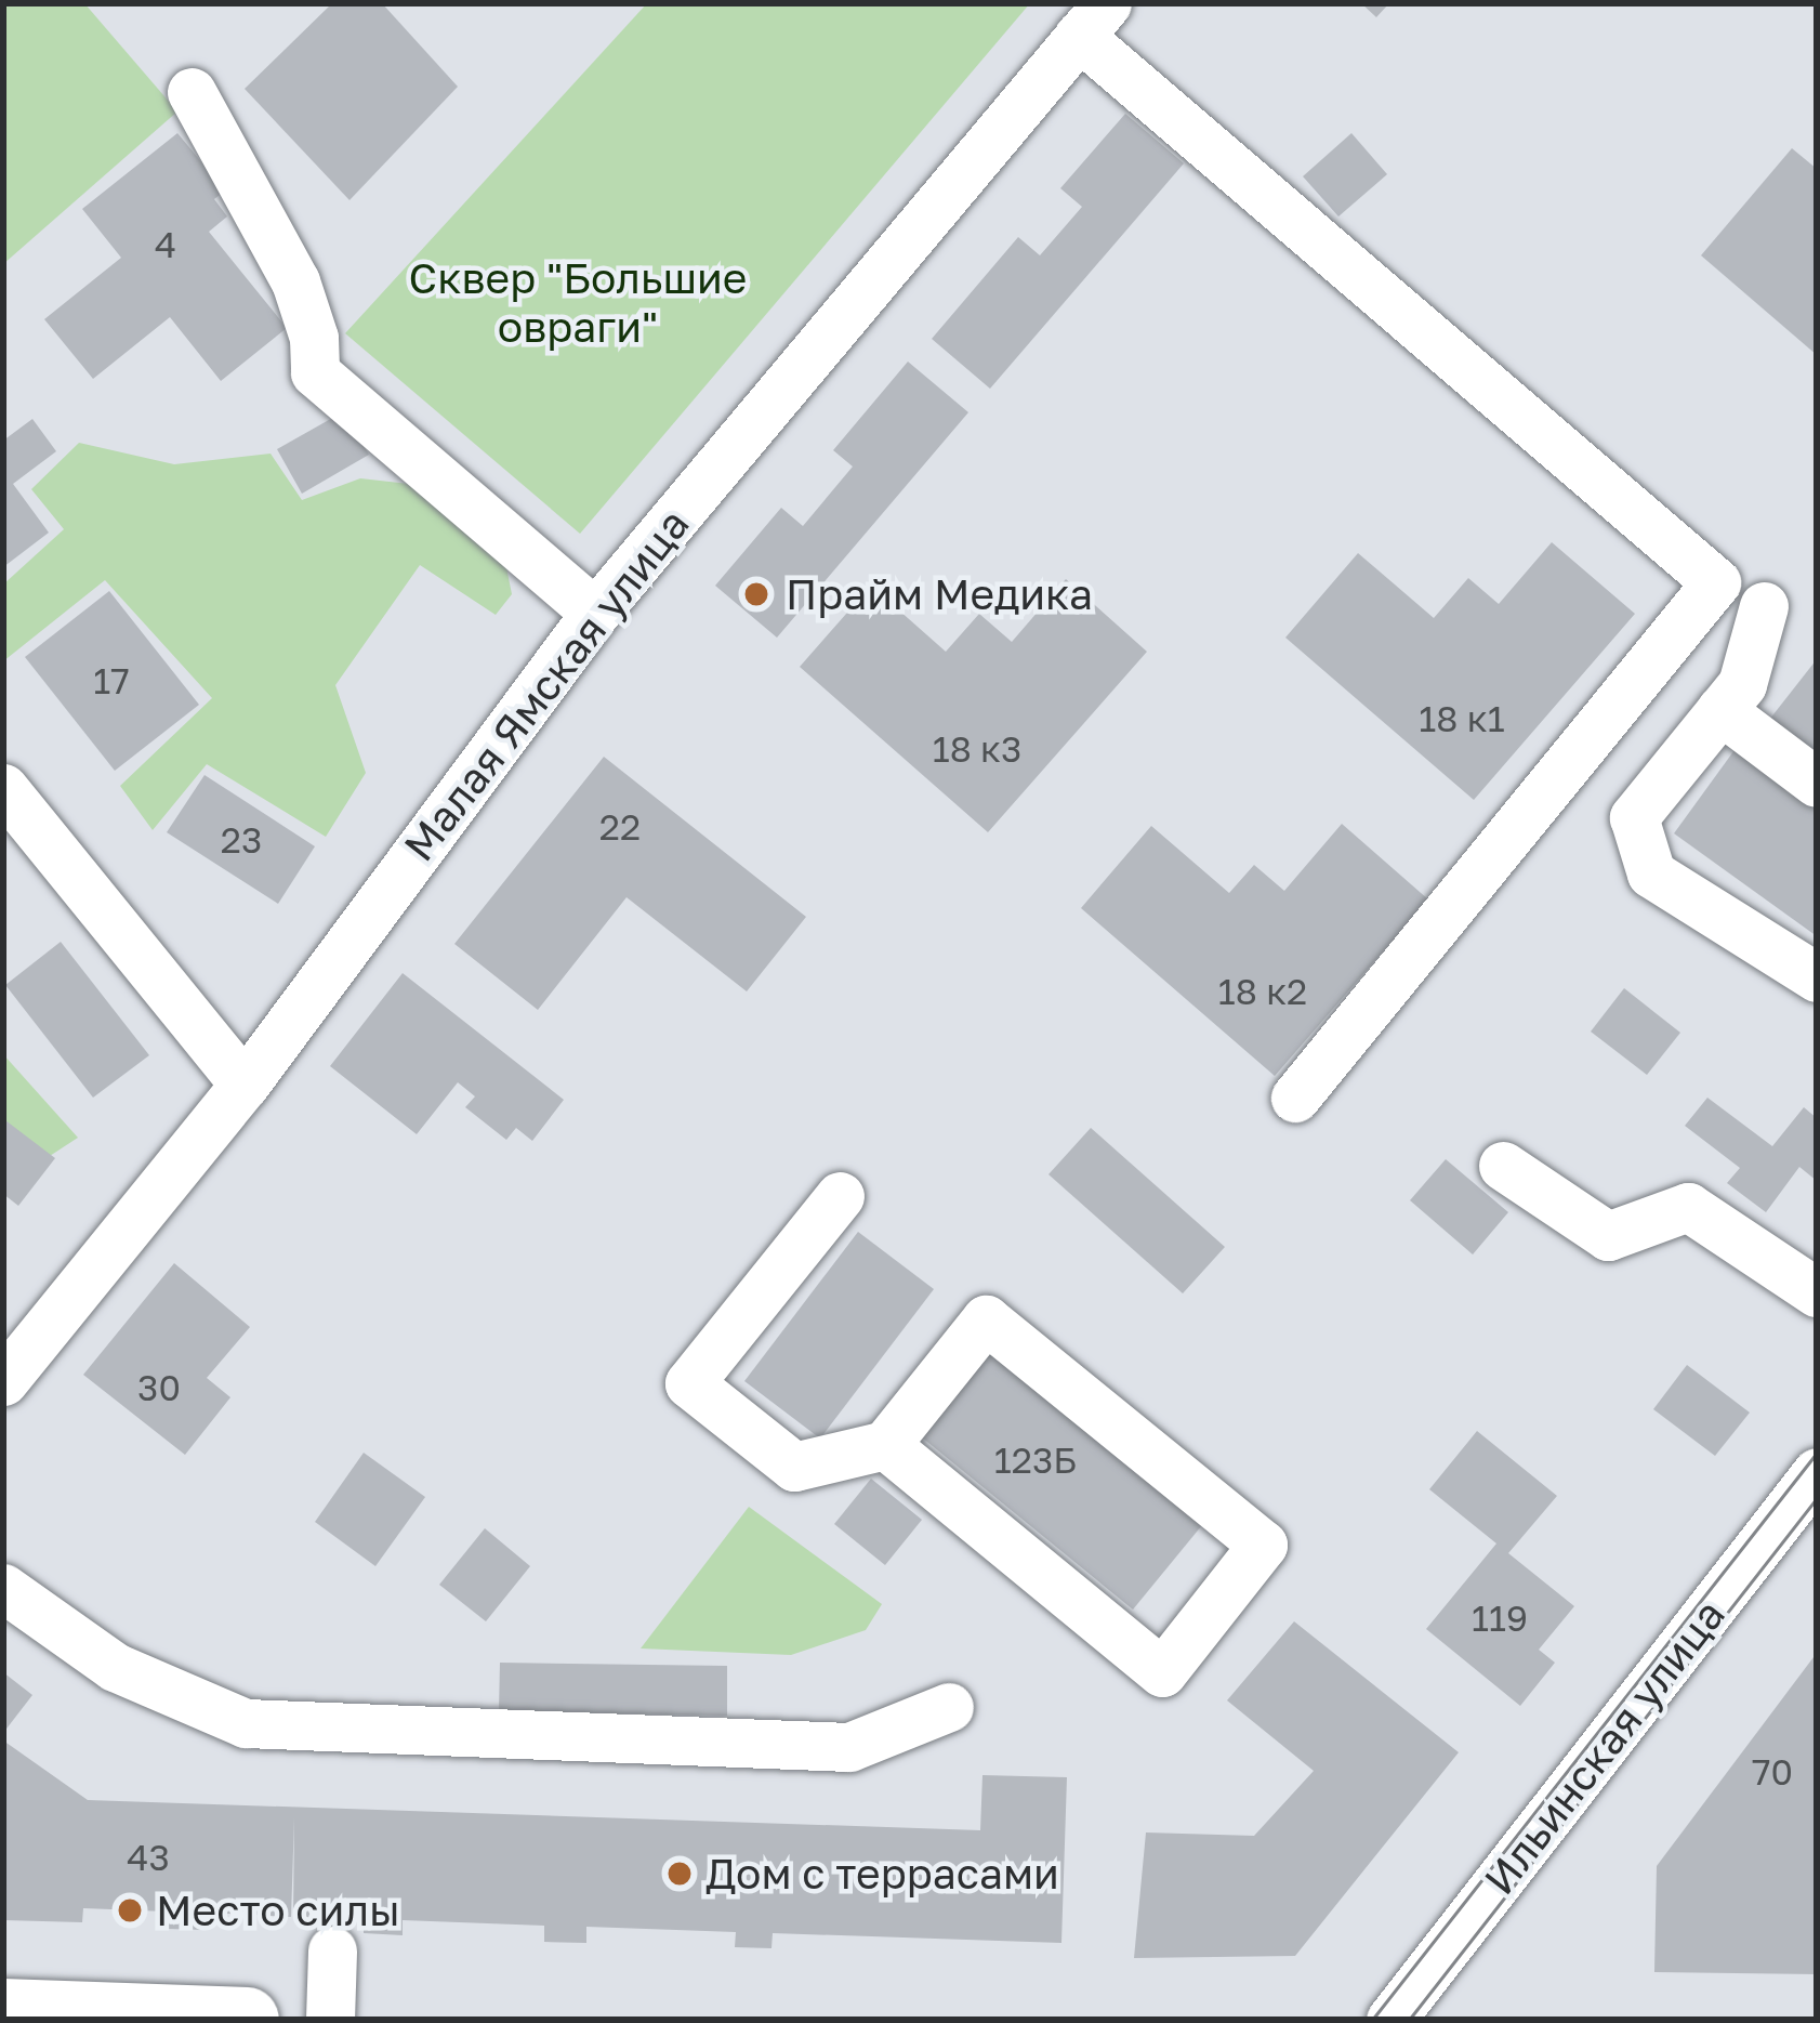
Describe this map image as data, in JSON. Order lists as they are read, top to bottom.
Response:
{
  "streets": {
    "street": ["Малая Ямская улица", "Ильинская улица"]
  },
  "parks": ["Сквер \"Большие овраги\""],
  "places": ["Прайм Медика", "Дом с террасами", "Место силы"],
  "house_numbers": [
    "4",
    "17",
    "18 к1",
    "18 к3",
    "22",
    "23",
    "18 к2",
    "30",
    "123Б",
    "119",
    "70",
    "43"
  ]
}
